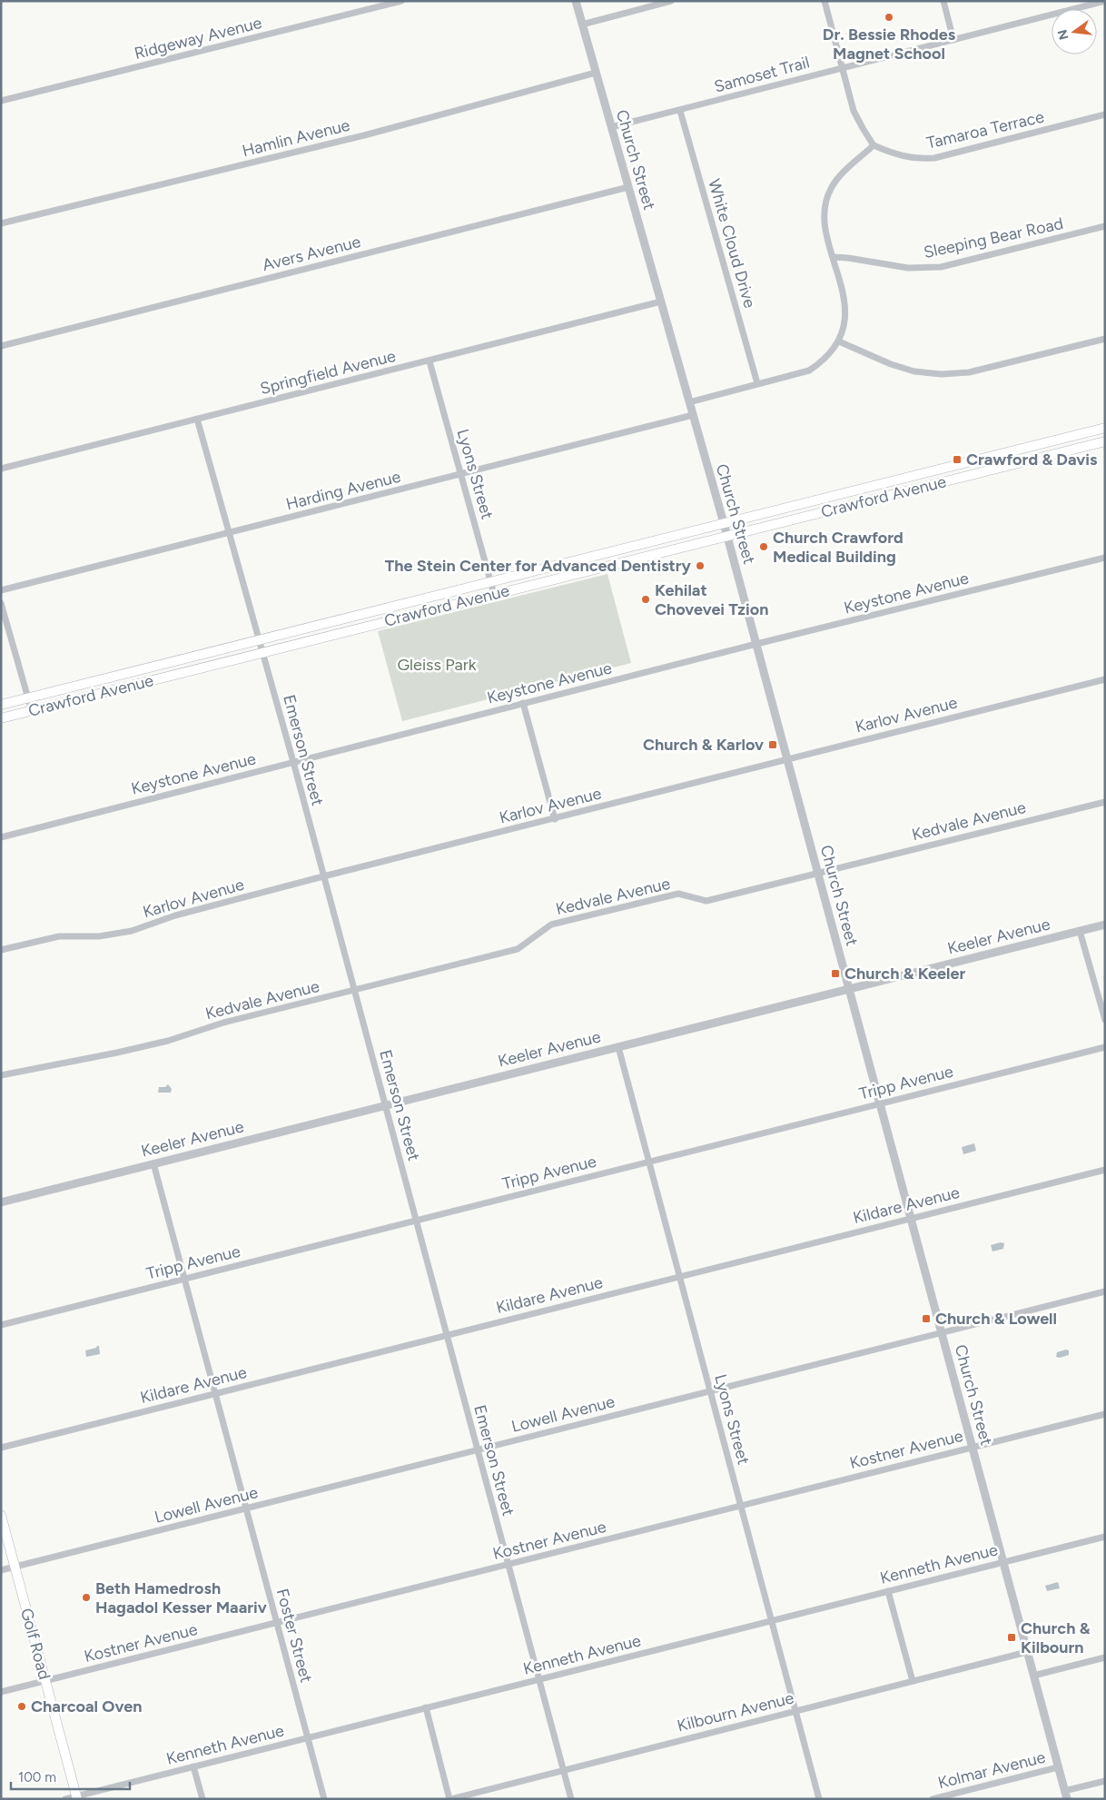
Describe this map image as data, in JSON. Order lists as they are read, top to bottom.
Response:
{
  "streets": {
    "main road": ["Crawford Avenue", "Golf Road"],
    "street": [
      "Ridgeway Avenue",
      "Samoset Trail",
      "Tamaroa Terrace",
      "Hamlin Avenue",
      "Church Street",
      "Sleeping Bear Road",
      "White Cloud Drive",
      "Avers Avenue",
      "Springfield Avenue",
      "Lyons Street",
      "Harding Avenue",
      "Keystone Avenue",
      "Karlov Avenue",
      "Emerson Street",
      "Kedvale Avenue",
      "Keeler Avenue",
      "Tripp Avenue",
      "Kildare Avenue",
      "Lowell Avenue",
      "Kostner Avenue",
      "Kenneth Avenue",
      "Foster Street",
      "Kilbourn Avenue",
      "Kolmar Avenue"
    ]
  },
  "crossings": [
    ["Samoset Trail", "Church Street"],
    ["Samoset Trail", "White Cloud Drive"],
    ["Hamlin Avenue", "Church Street"],
    ["Church Street", "Avers Avenue"],
    ["Church Street", "Springfield Avenue"],
    ["Church Street", "Harding Avenue"],
    ["Church Street", "Crawford Avenue"],
    ["Church Street", "Keystone Avenue"],
    ["Church Street", "Karlov Avenue"],
    ["Church Street", "Kedvale Avenue"],
    ["Church Street", "Keeler Avenue"],
    ["Church Street", "Tripp Avenue"],
    ["Church Street", "Kildare Avenue"],
    ["Church Street", "Lowell Avenue"],
    ["Church Street", "Kostner Avenue"],
    ["Church Street", "Kenneth Avenue"],
    ["Church Street", "Kilbourn Avenue"],
    ["Church Street", "Kolmar Avenue"],
    ["Springfield Avenue", "Lyons Street"],
    ["Springfield Avenue", "Emerson Street"],
    ["Lyons Street", "Harding Avenue"],
    ["Lyons Street", "Crawford Avenue"],
    ["Lyons Street", "Keeler Avenue"],
    ["Lyons Street", "Tripp Avenue"],
    ["Lyons Street", "Kildare Avenue"],
    ["Lyons Street", "Lowell Avenue"],
    ["Lyons Street", "Kostner Avenue"],
    ["Lyons Street", "Kenneth Avenue"],
    ["Lyons Street", "Kilbourn Avenue"],
    ["Harding Avenue", "Emerson Street"],
    ["Crawford Avenue", "Emerson Street"],
    ["Keystone Avenue", "Emerson Street"],
    ["Karlov Avenue", "Emerson Street"],
    ["Emerson Street", "Kedvale Avenue"],
    ["Emerson Street", "Keeler Avenue"],
    ["Emerson Street", "Tripp Avenue"],
    ["Emerson Street", "Kildare Avenue"],
    ["Emerson Street", "Lowell Avenue"],
    ["Emerson Street", "Kostner Avenue"],
    ["Emerson Street", "Kenneth Avenue"],
    ["Emerson Street", "Kilbourn Avenue"],
    ["Keeler Avenue", "Foster Street"],
    ["Tripp Avenue", "Foster Street"],
    ["Kildare Avenue", "Foster Street"],
    ["Lowell Avenue", "Foster Street"],
    ["Lowell Avenue", "Golf Road"],
    ["Kostner Avenue", "Foster Street"],
    ["Kostner Avenue", "Golf Road"],
    ["Kenneth Avenue", "Foster Street"],
    ["Kenneth Avenue", "Golf Road"]
  ],
  "parks": ["Gleiss Park"],
  "places": {
    "other": [
      "Dr. Bessie Rhodes Magnet School",
      "Church Crawford Medical Building",
      "The Stein Center for Advanced Dentistry",
      "Kehilat Chovevei Tzion",
      "Beth Hamedrosh Hagadol Kesser Maariv",
      "Charcoal Oven"
    ],
    "transit": [
      "Crawford & Davis",
      "Church & Karlov",
      "Church & Keeler",
      "Church & Lowell",
      "Church & Kilbourn"
    ]
  },
  "scale_bar": "100 m",
  "north": "left"
}
